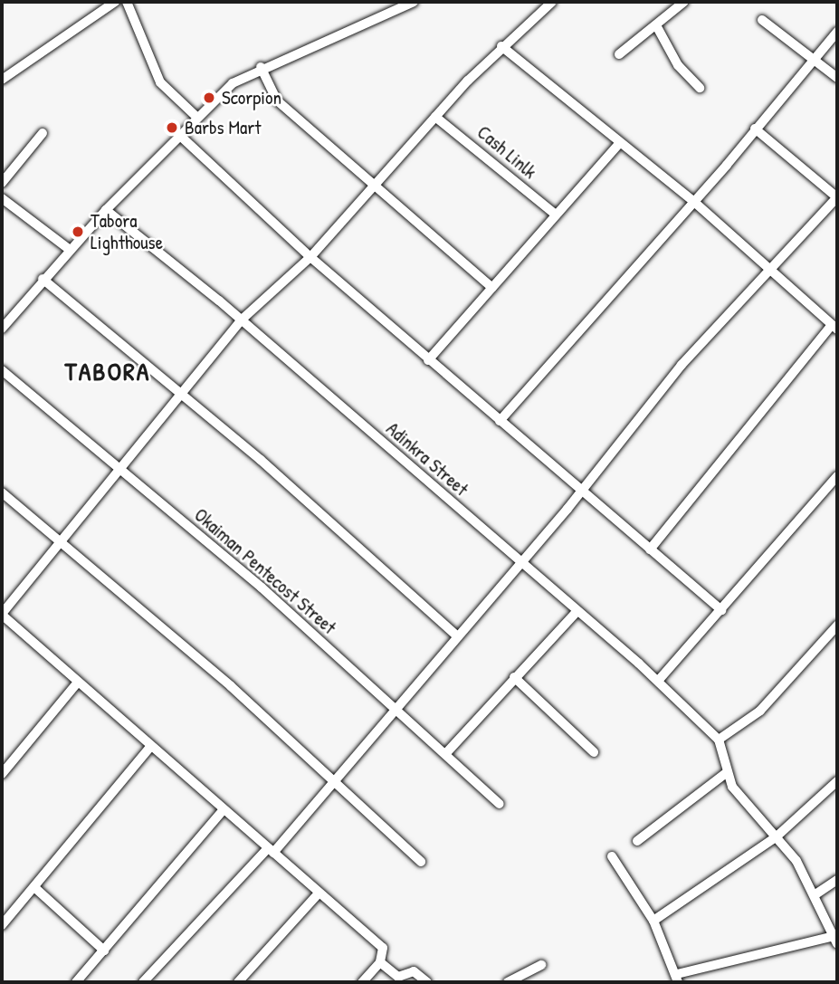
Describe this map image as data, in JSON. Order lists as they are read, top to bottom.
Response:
{
  "streets": {
    "street": ["Cash Linlk", "Adinkra Street", "Okaiman Pentecost Street"]
  },
  "districts": ["TABORA"],
  "places": ["Scorpion", "Barbs Mart", "Tabora Lighthouse"]
}
